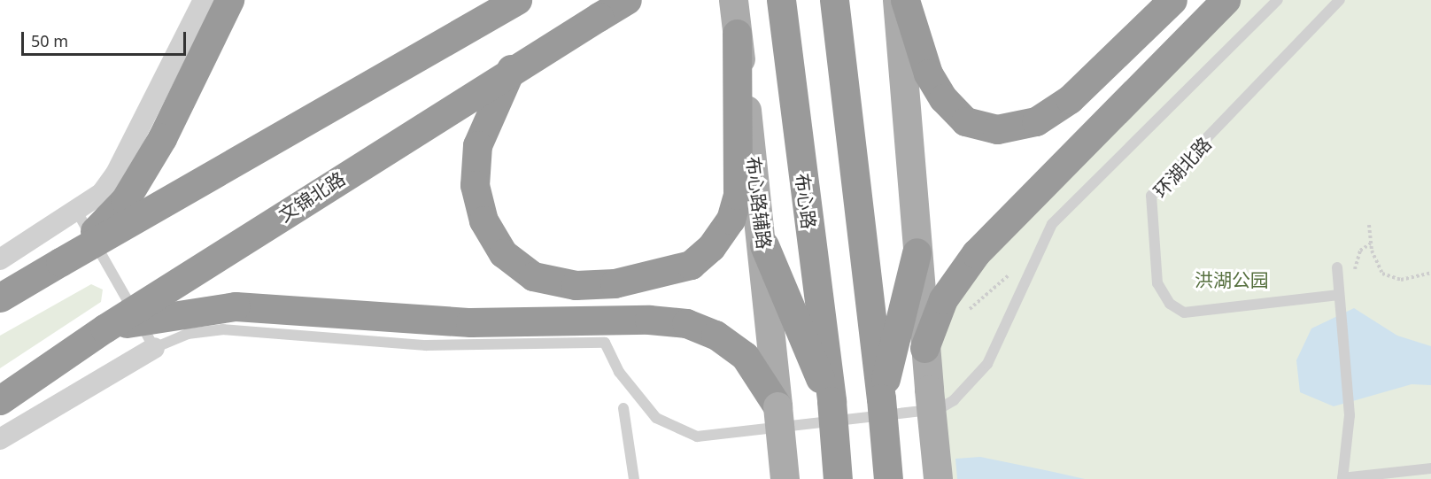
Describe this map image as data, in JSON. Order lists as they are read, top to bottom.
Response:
{
  "streets": {
    "highway": ["文锦北路", "布心路"],
    "main road": ["布心路辅路"],
    "lane": ["环湖北路"]
  },
  "parks": ["洪湖公园"],
  "scale_bar": "50 m"
}
